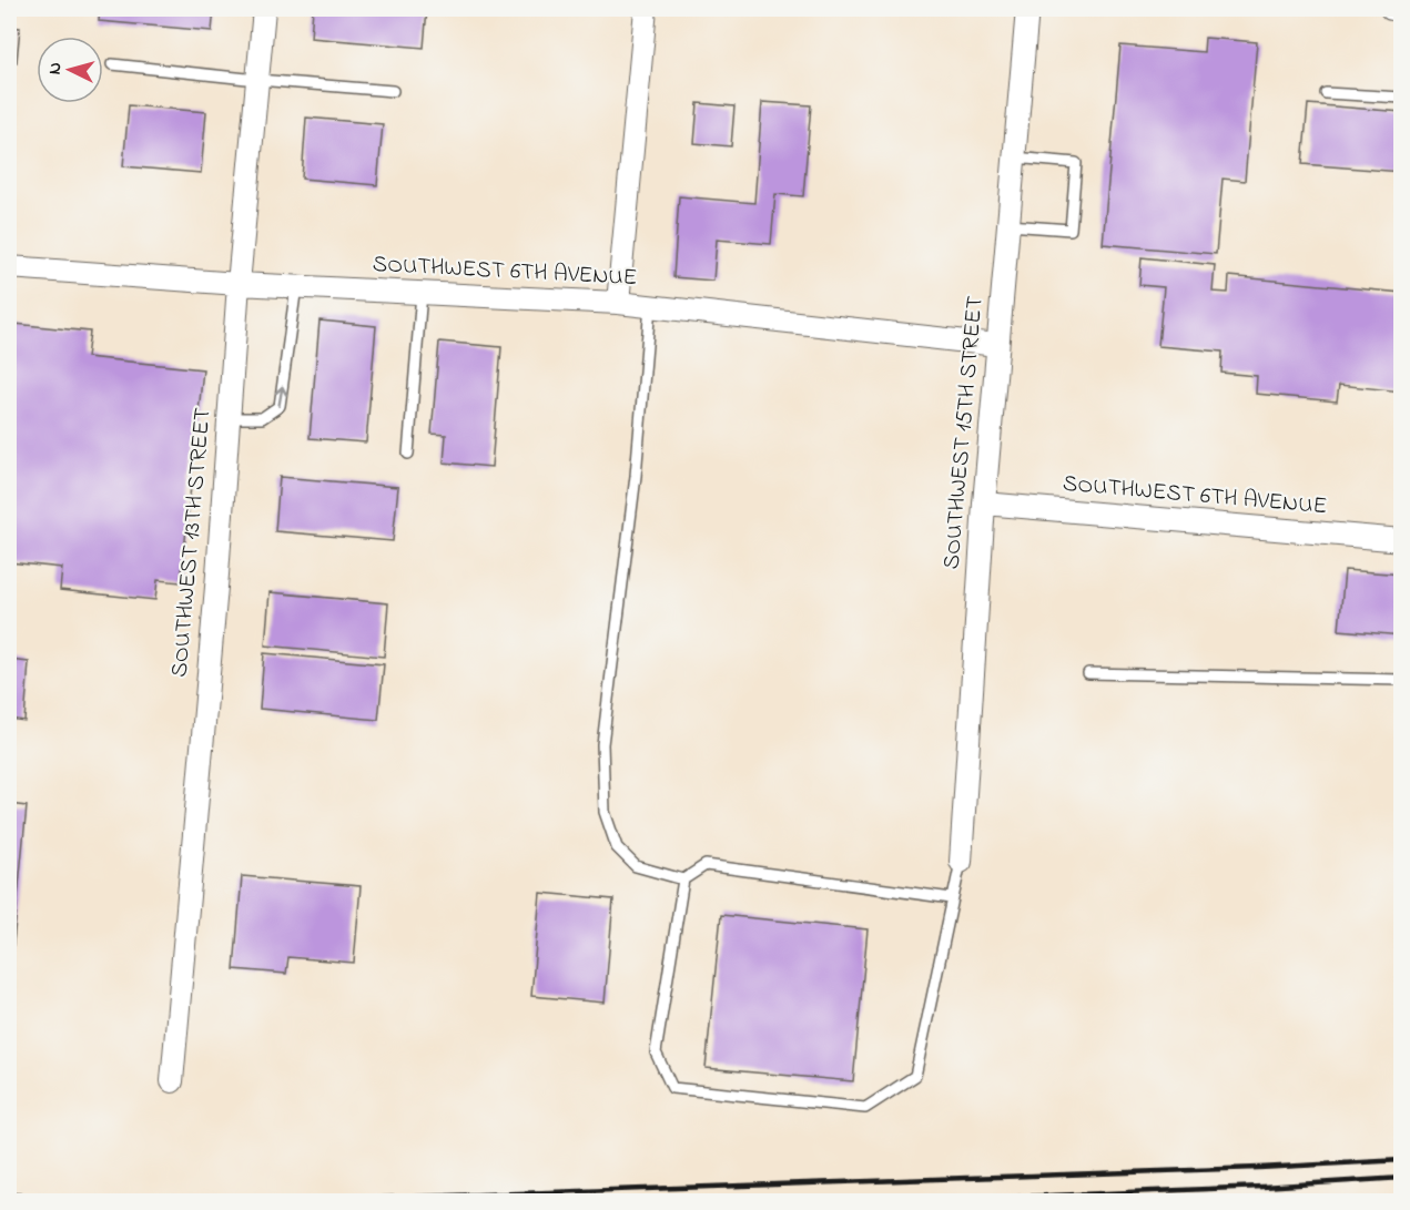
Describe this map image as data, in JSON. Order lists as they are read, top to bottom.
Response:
{
  "streets": {
    "street": ["SOUTHWEST 6TH AVENUE", "SOUTHWEST 15TH STREET", "SOUTHWEST 13TH STREET"]
  },
  "crossings": [
    ["SOUTHWEST 6TH AVENUE", "SOUTHWEST 15TH STREET"],
    ["SOUTHWEST 6TH AVENUE", "SOUTHWEST 13TH STREET"]
  ],
  "north": "left"
}
